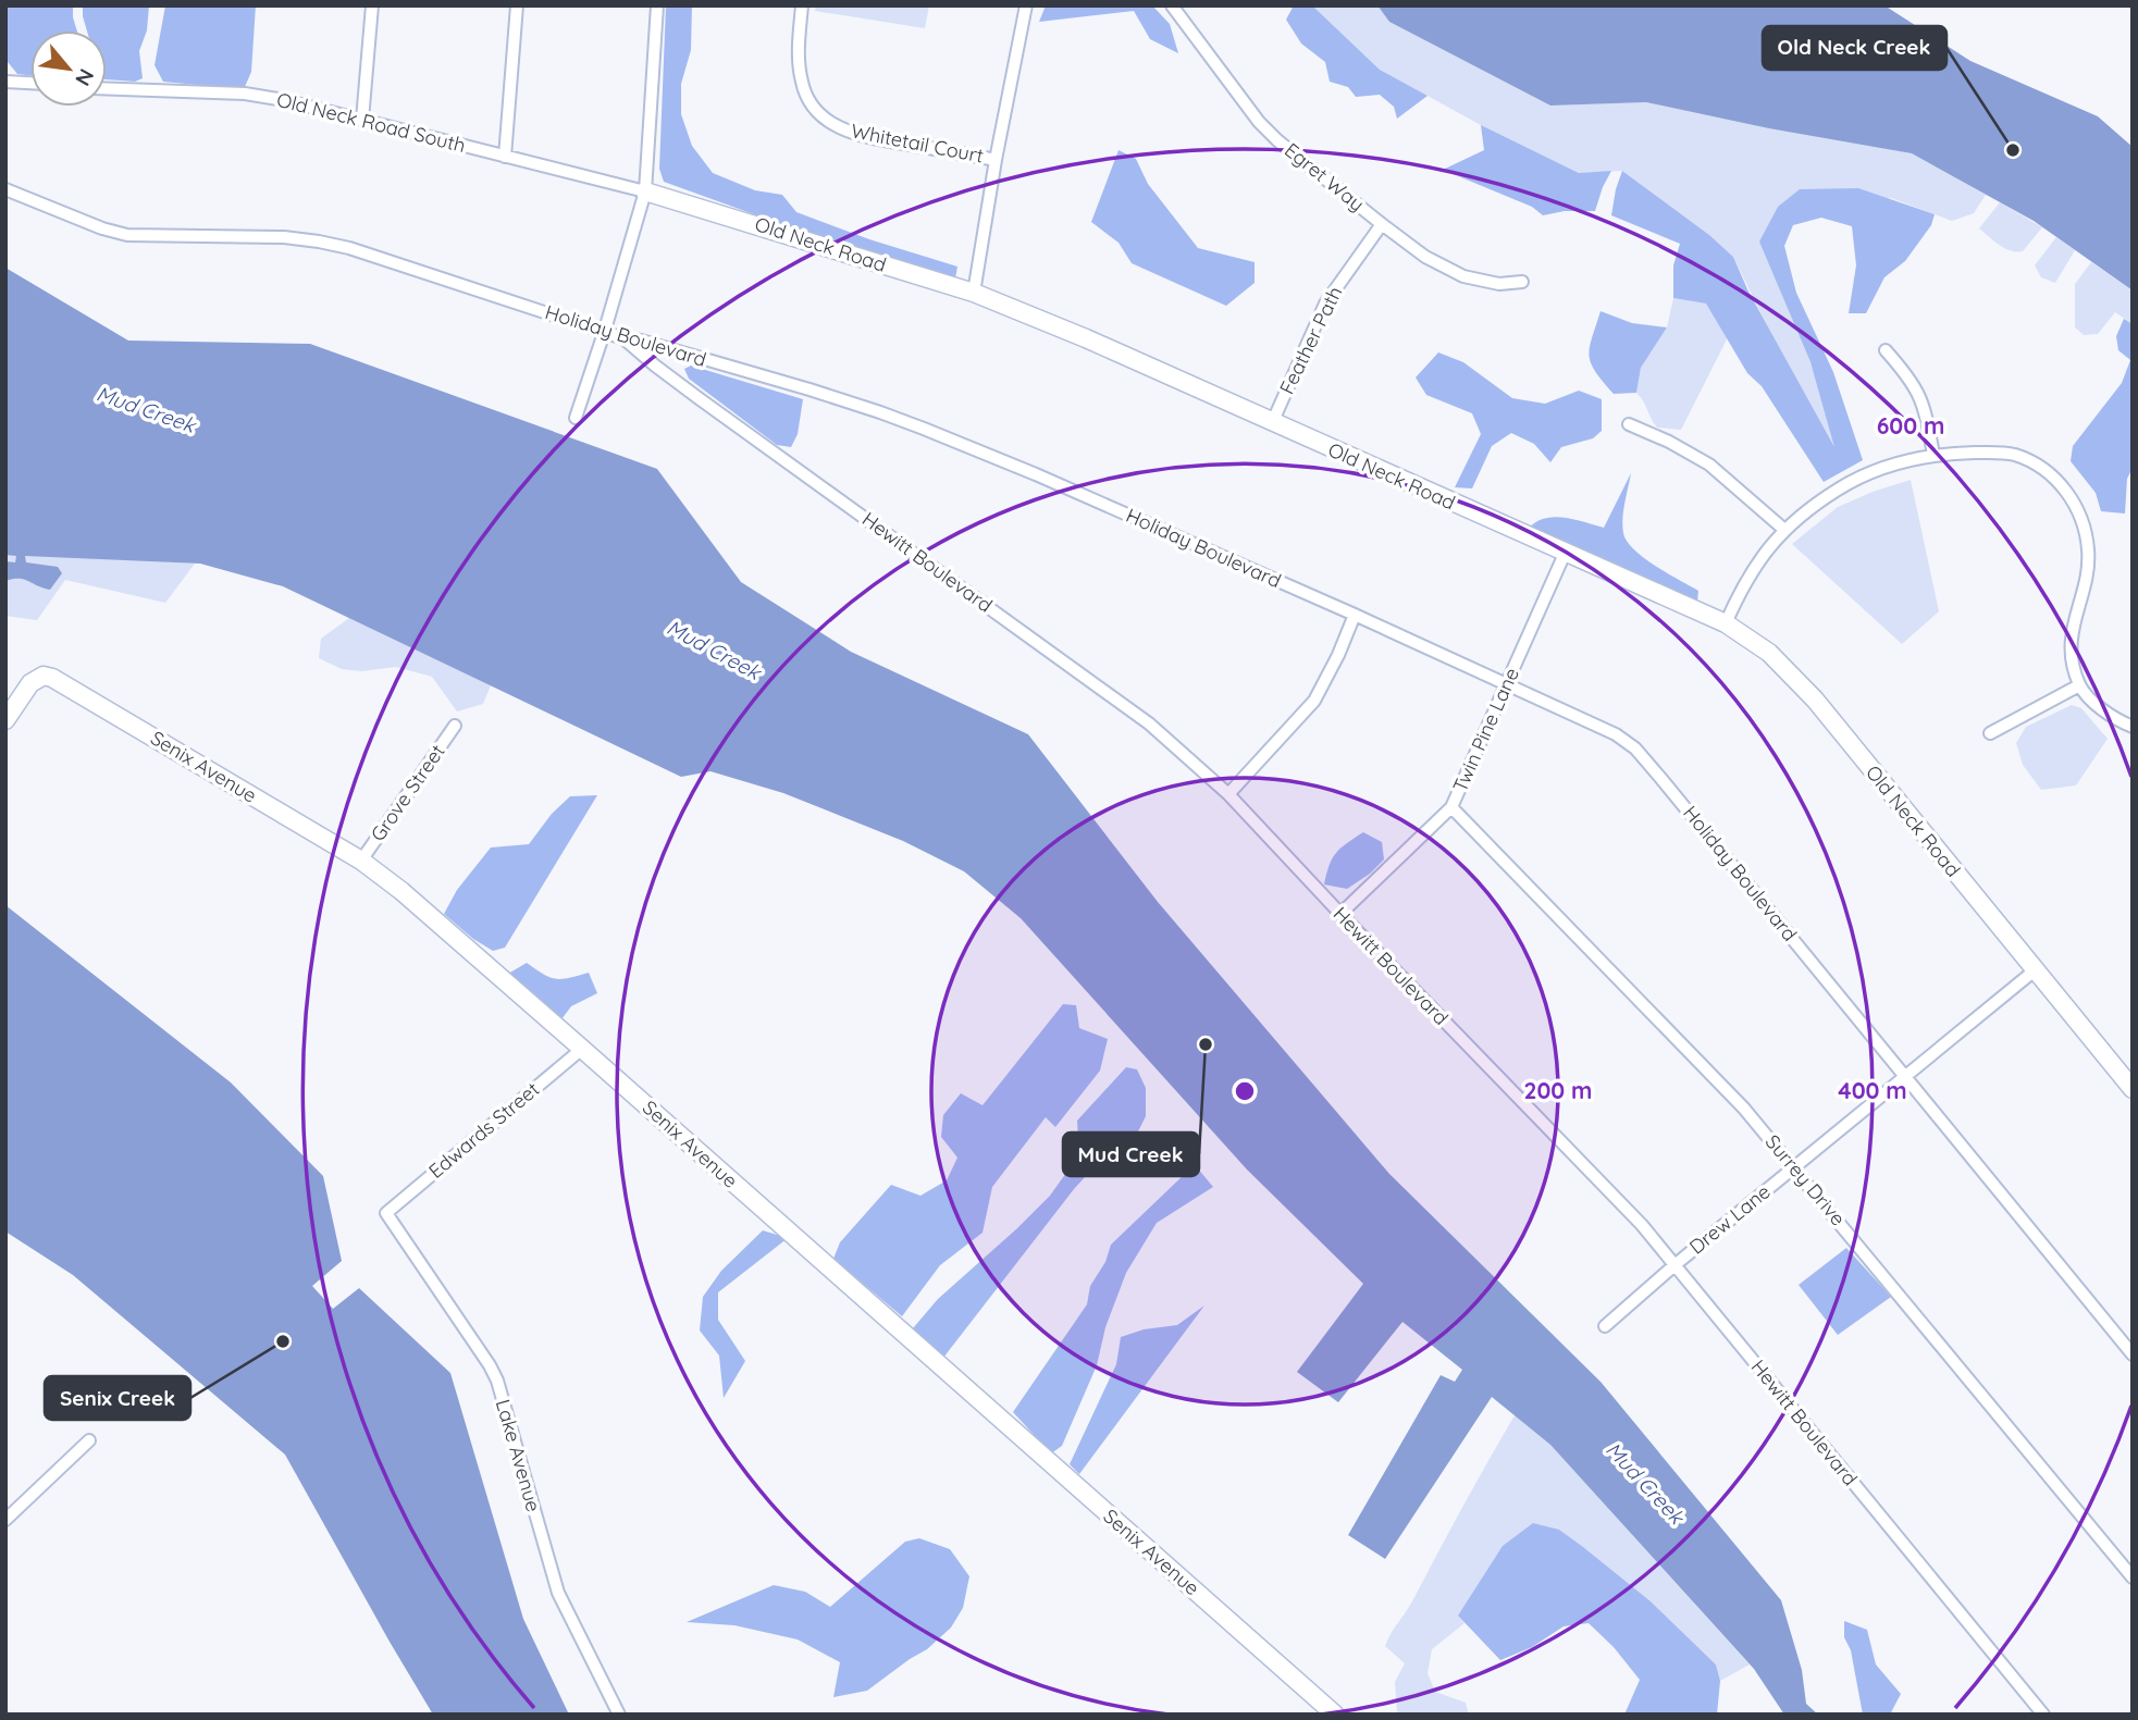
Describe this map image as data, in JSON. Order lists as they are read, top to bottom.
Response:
{
  "streets": {
    "street": [
      "Old Neck Road South",
      "Whitetail Court",
      "Egret Way",
      "Old Neck Road",
      "Holiday Boulevard",
      "Feather Path",
      "Hewitt Boulevard",
      "Twin Pine Lane",
      "Senix Avenue",
      "Grove Street",
      "Edwards Street",
      "Surrey Drive",
      "Drew Lane",
      "Lake Avenue"
    ]
  },
  "crossings": [
    ["Old Neck Road South", "Old Neck Road"],
    ["Egret Way", "Feather Path"],
    ["Old Neck Road", "Feather Path"],
    ["Old Neck Road", "Twin Pine Lane"],
    ["Old Neck Road", "Drew Lane"],
    ["Holiday Boulevard", "Hewitt Boulevard"],
    ["Holiday Boulevard", "Twin Pine Lane"],
    ["Holiday Boulevard", "Drew Lane"],
    ["Hewitt Boulevard", "Twin Pine Lane"],
    ["Hewitt Boulevard", "Drew Lane"],
    ["Twin Pine Lane", "Surrey Drive"],
    ["Senix Avenue", "Grove Street"],
    ["Senix Avenue", "Edwards Street"],
    ["Edwards Street", "Lake Avenue"],
    ["Surrey Drive", "Drew Lane"]
  ],
  "water": ["Mud Creek"],
  "places": ["Old Neck Creek", "Mud Creek", "Senix Creek"],
  "north": "bottom right",
  "rings": ["600 m", "200 m", "400 m"]
}
